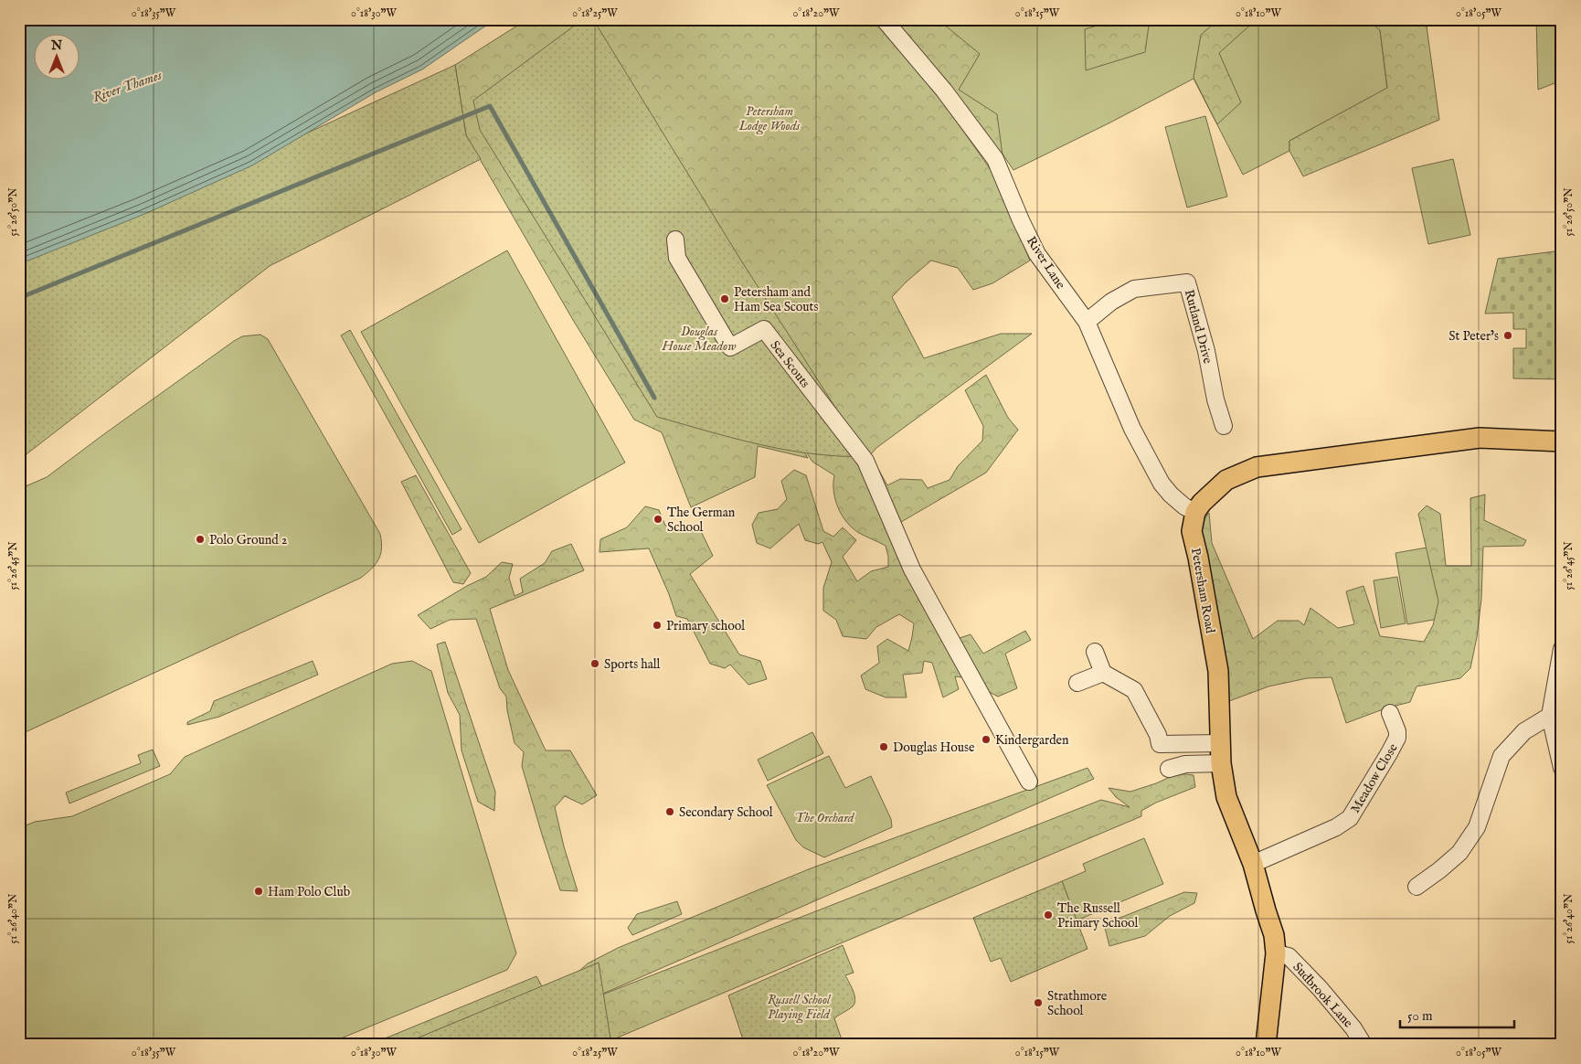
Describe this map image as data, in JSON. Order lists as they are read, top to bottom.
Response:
{
  "streets": {
    "main road": ["Petersham Road"],
    "street": [
      "River Lane",
      "Rutland Drive",
      "Sea Scouts",
      "Meadow Close",
      "Sudbrook Lane"
    ]
  },
  "crossings": [
    ["River Lane", "Rutland Drive"],
    ["River Lane", "Petersham Road"],
    ["Petersham Road", "Meadow Close"],
    ["Petersham Road", "Sudbrook Lane"]
  ],
  "water": ["River Thames"],
  "parks": [
    "Petersham Lodge Woods",
    "Douglas House Meadow",
    "The Orchard",
    "Russell School Playing Field"
  ],
  "places": [
    "Petersham and Ham Sea Scouts",
    "St Peter’s",
    "The German School",
    "Polo Ground 2",
    "Primary school",
    "Sports hall",
    "Kindergarden",
    "Douglas House",
    "Secondary School",
    "Ham Polo Club",
    "The Russell Primary School",
    "Strathmore School"
  ],
  "scale_bar": "50 m",
  "north": "top",
  "coordinates": [
    "0°18'35\"W",
    "0°18'30\"W",
    "0°18'25\"W",
    "0°18'20\"W",
    "0°18'15\"W",
    "0°18'10\"W",
    "0°18'05\"W",
    "51°26'50\"N",
    "51°26'45\"N",
    "51°26'40\"N"
  ]
}
